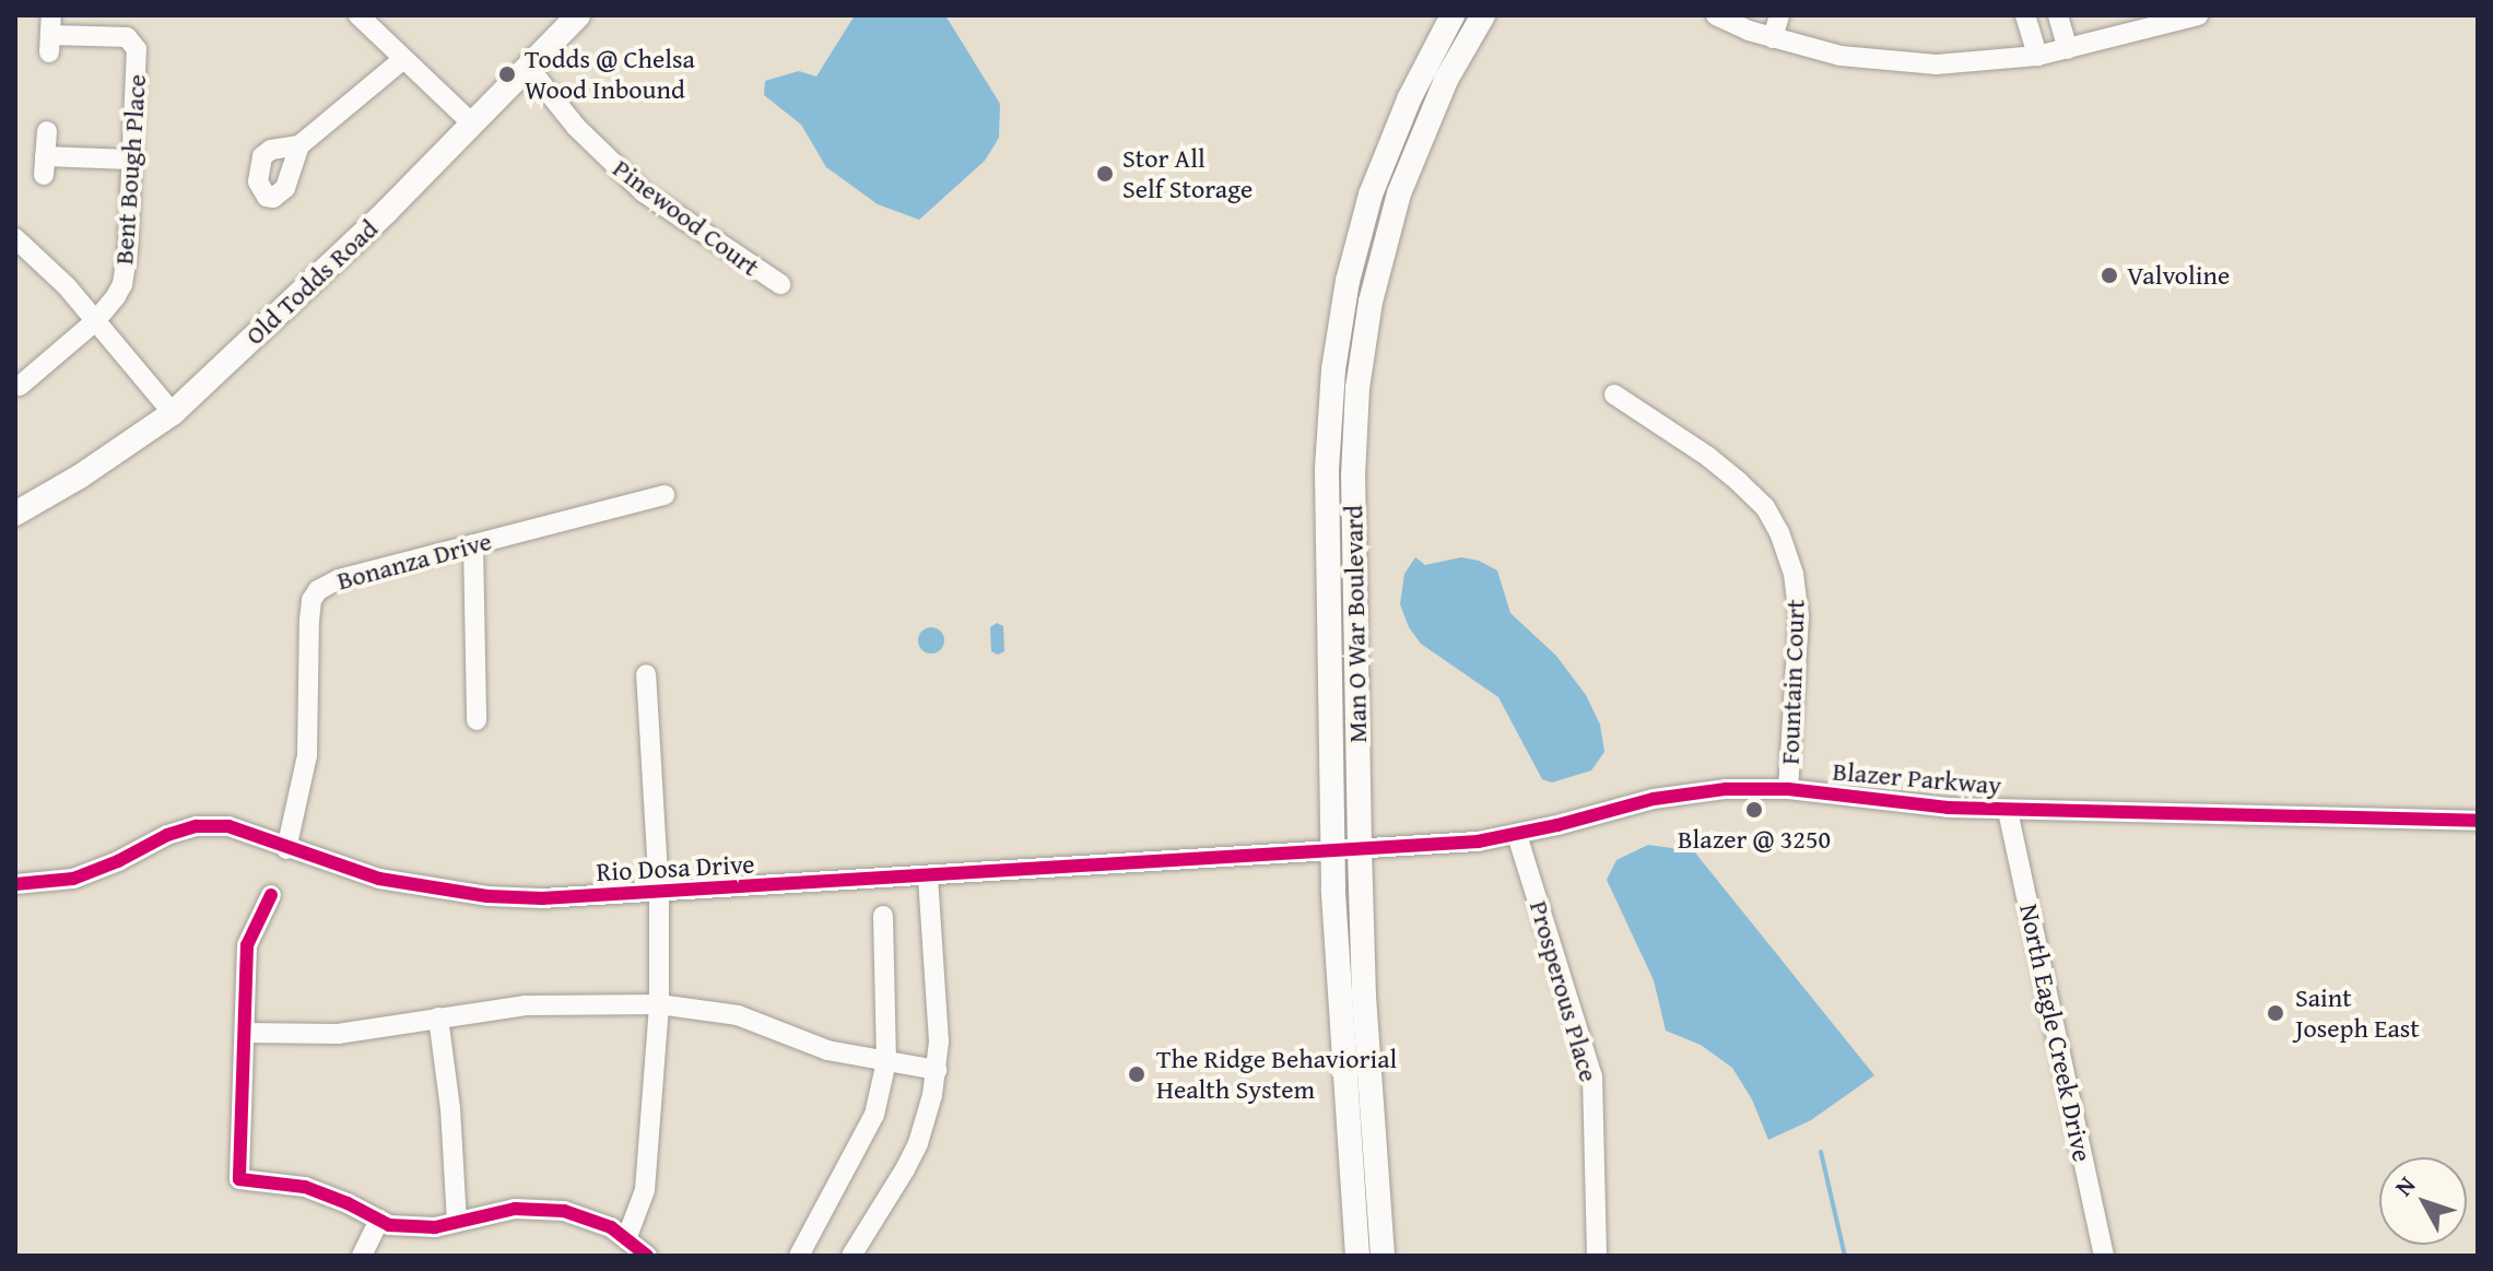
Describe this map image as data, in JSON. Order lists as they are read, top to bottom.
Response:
{
  "streets": {
    "main road": ["Old Todds Road", "Man O War Boulevard"],
    "street": [
      "Bent Bough Place",
      "Pinewood Court",
      "Bonanza Drive",
      "Fountain Court",
      "Blazer Parkway",
      "Rio Dosa Drive",
      "Prosperous Place",
      "North Eagle Creek Drive"
    ]
  },
  "crossings": [
    ["Pinewood Court", "Old Todds Road"],
    ["Bonanza Drive", "Rio Dosa Drive"],
    ["Man O War Boulevard", "Blazer Parkway"],
    ["Man O War Boulevard", "Rio Dosa Drive"],
    ["Fountain Court", "Blazer Parkway"],
    ["Blazer Parkway", "Rio Dosa Drive"],
    ["Blazer Parkway", "Prosperous Place"],
    ["Blazer Parkway", "North Eagle Creek Drive"]
  ],
  "places": [
    "Todds @ Chelsa Wood Inbound",
    "Stor All Self Storage",
    "Valvoline",
    "Blazer @ 3250",
    "Saint Joseph East",
    "The Ridge Behaviorial Health System"
  ],
  "north": "top left"
}
